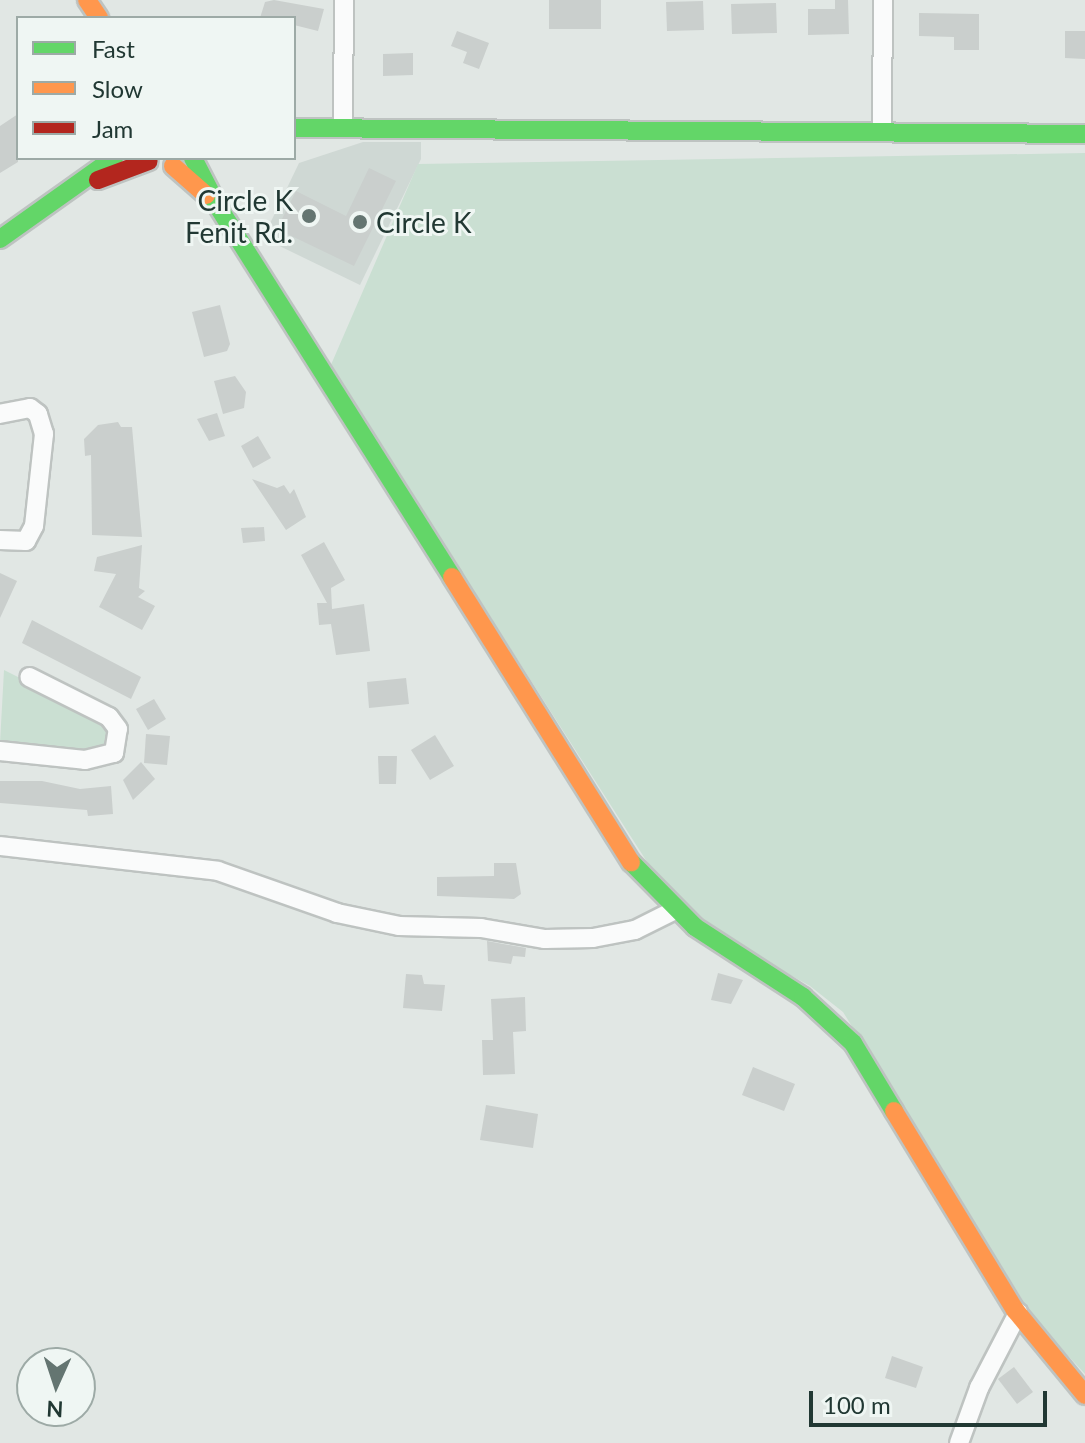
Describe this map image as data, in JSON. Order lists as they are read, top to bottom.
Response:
{
  "places": ["Circle K Fenit Rd.", "Circle K"],
  "legend": ["Fast", "Slow", "Jam"],
  "scale_bar": "100 m",
  "north": "bottom"
}
